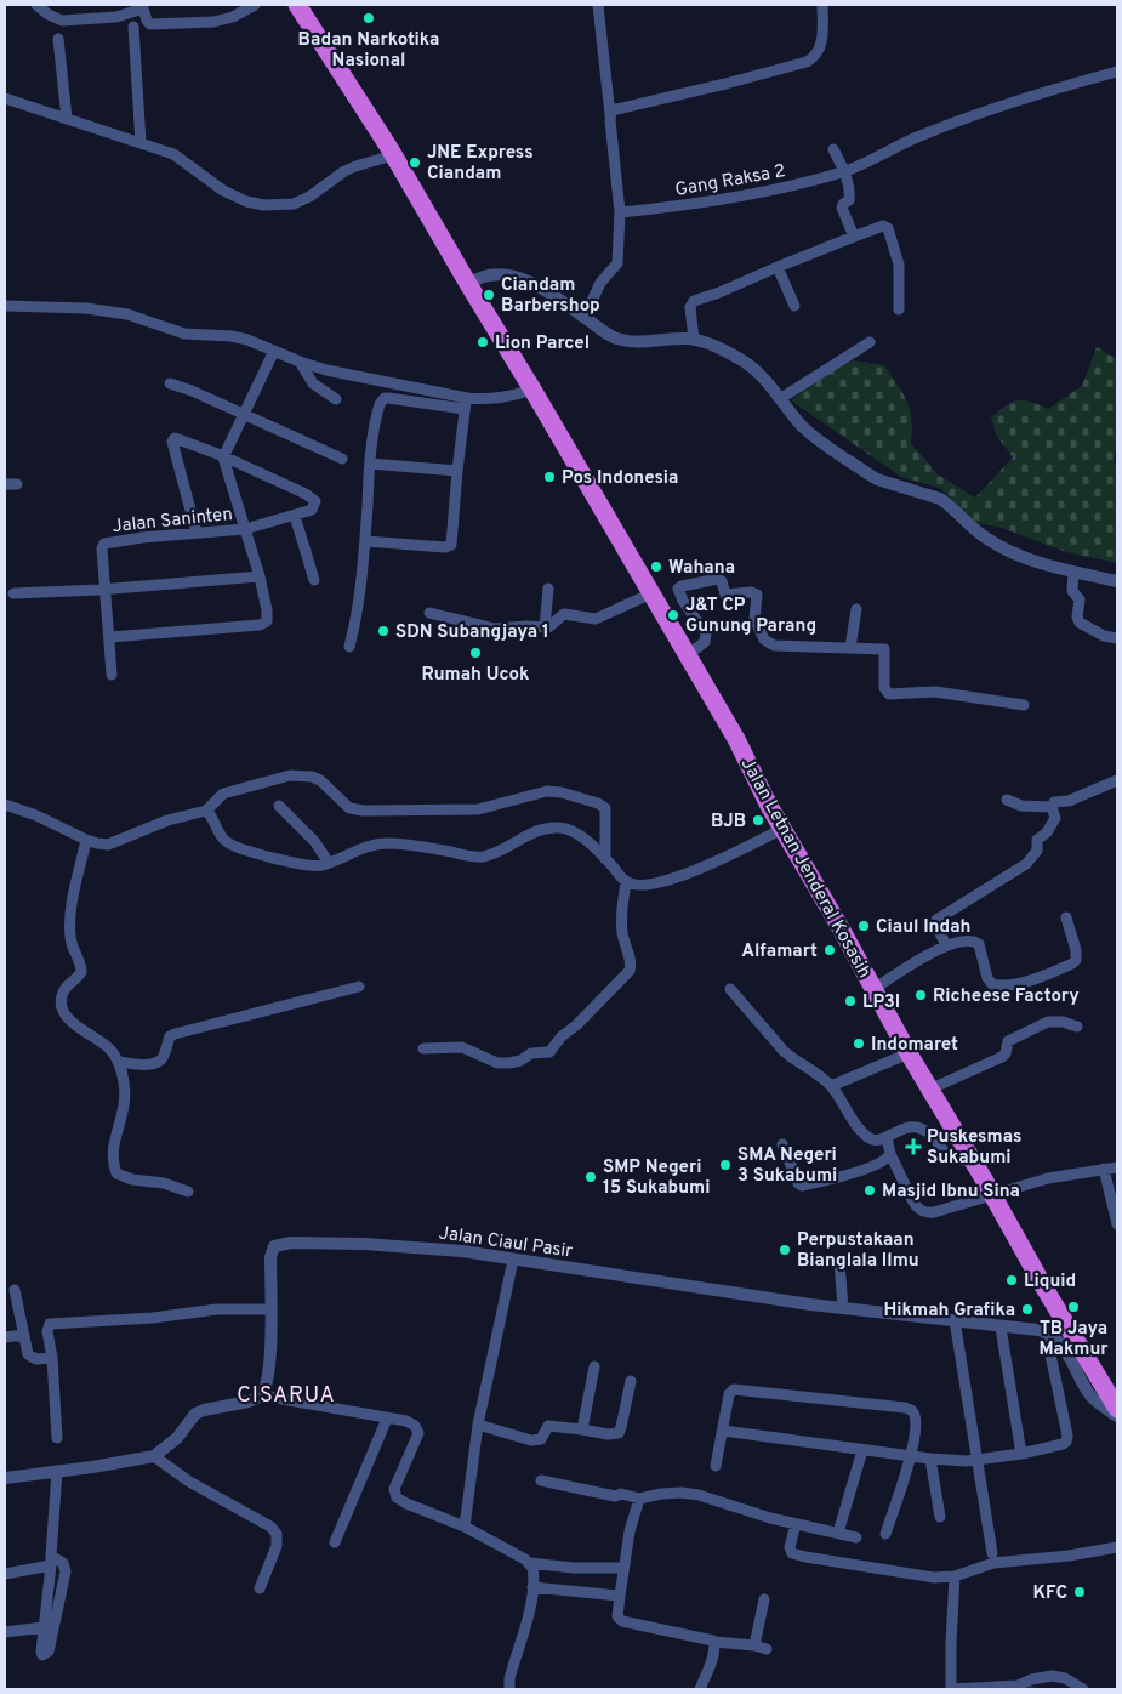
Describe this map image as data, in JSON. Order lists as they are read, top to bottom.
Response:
{
  "streets": {
    "highway": ["Jalan Letnan Jenderal Kosasih"],
    "street": ["Gang Raksa 2", "Jalan Saninten", "Jalan Ciaul Pasir"]
  },
  "districts": ["CISARUA"],
  "places": {
    "other": [
      "Badan Narkotika Nasional",
      "JNE Express Ciandam",
      "Ciandam Barbershop",
      "Lion Parcel",
      "Pos Indonesia",
      "Wahana",
      "J&T CP Gunung Parang",
      "SDN Subangjaya 1",
      "Rumah Ucok",
      "BJB",
      "Ciaul Indah",
      "Alfamart",
      "Richeese Factory",
      "LP3I",
      "Indomaret",
      "SMA Negeri 3 Sukabumi",
      "SMP Negeri 15 Sukabumi",
      "Masjid Ibnu Sina",
      "Perpustakaan Bianglala Ilmu",
      "Liquid",
      "TB Jaya Makmur",
      "Hikmah Grafika",
      "KFC"
    ],
    "health": ["Puskesmas Sukabumi"]
  }
}
